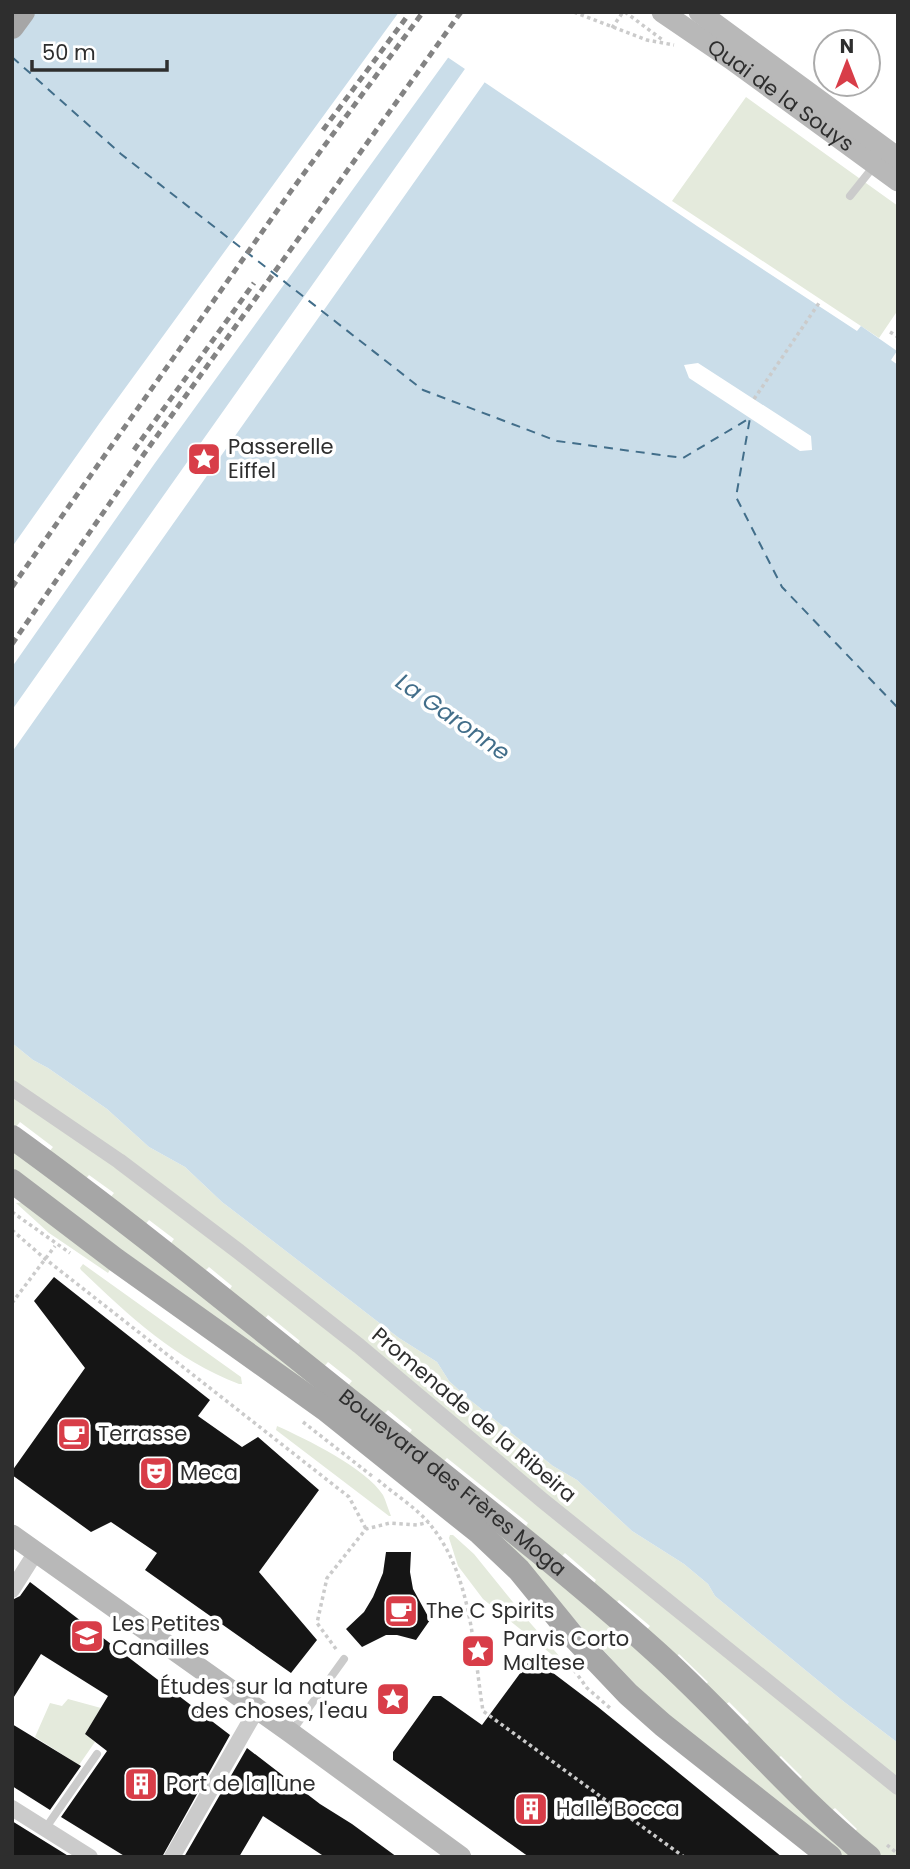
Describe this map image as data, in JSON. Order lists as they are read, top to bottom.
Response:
{
  "streets": {
    "main road": ["Boulevard des Frères Moga"],
    "street": ["Quai de la Souys", "Promenade de la Ribeira"]
  },
  "water": ["La Garonne"],
  "places": {
    "place": ["Passerelle Eiffel", "Parvis Corto Maltese", "Études sur la nature des choses, l'eau"],
    "cafe": ["Terrasse", "The C Spirits"],
    "theatre": ["Meca"],
    "school or university": ["Les Petites Canailles"],
    "building": ["Port de la lune", "Halle Bocca"]
  },
  "scale_bar": "50 m",
  "north": "top"
}
